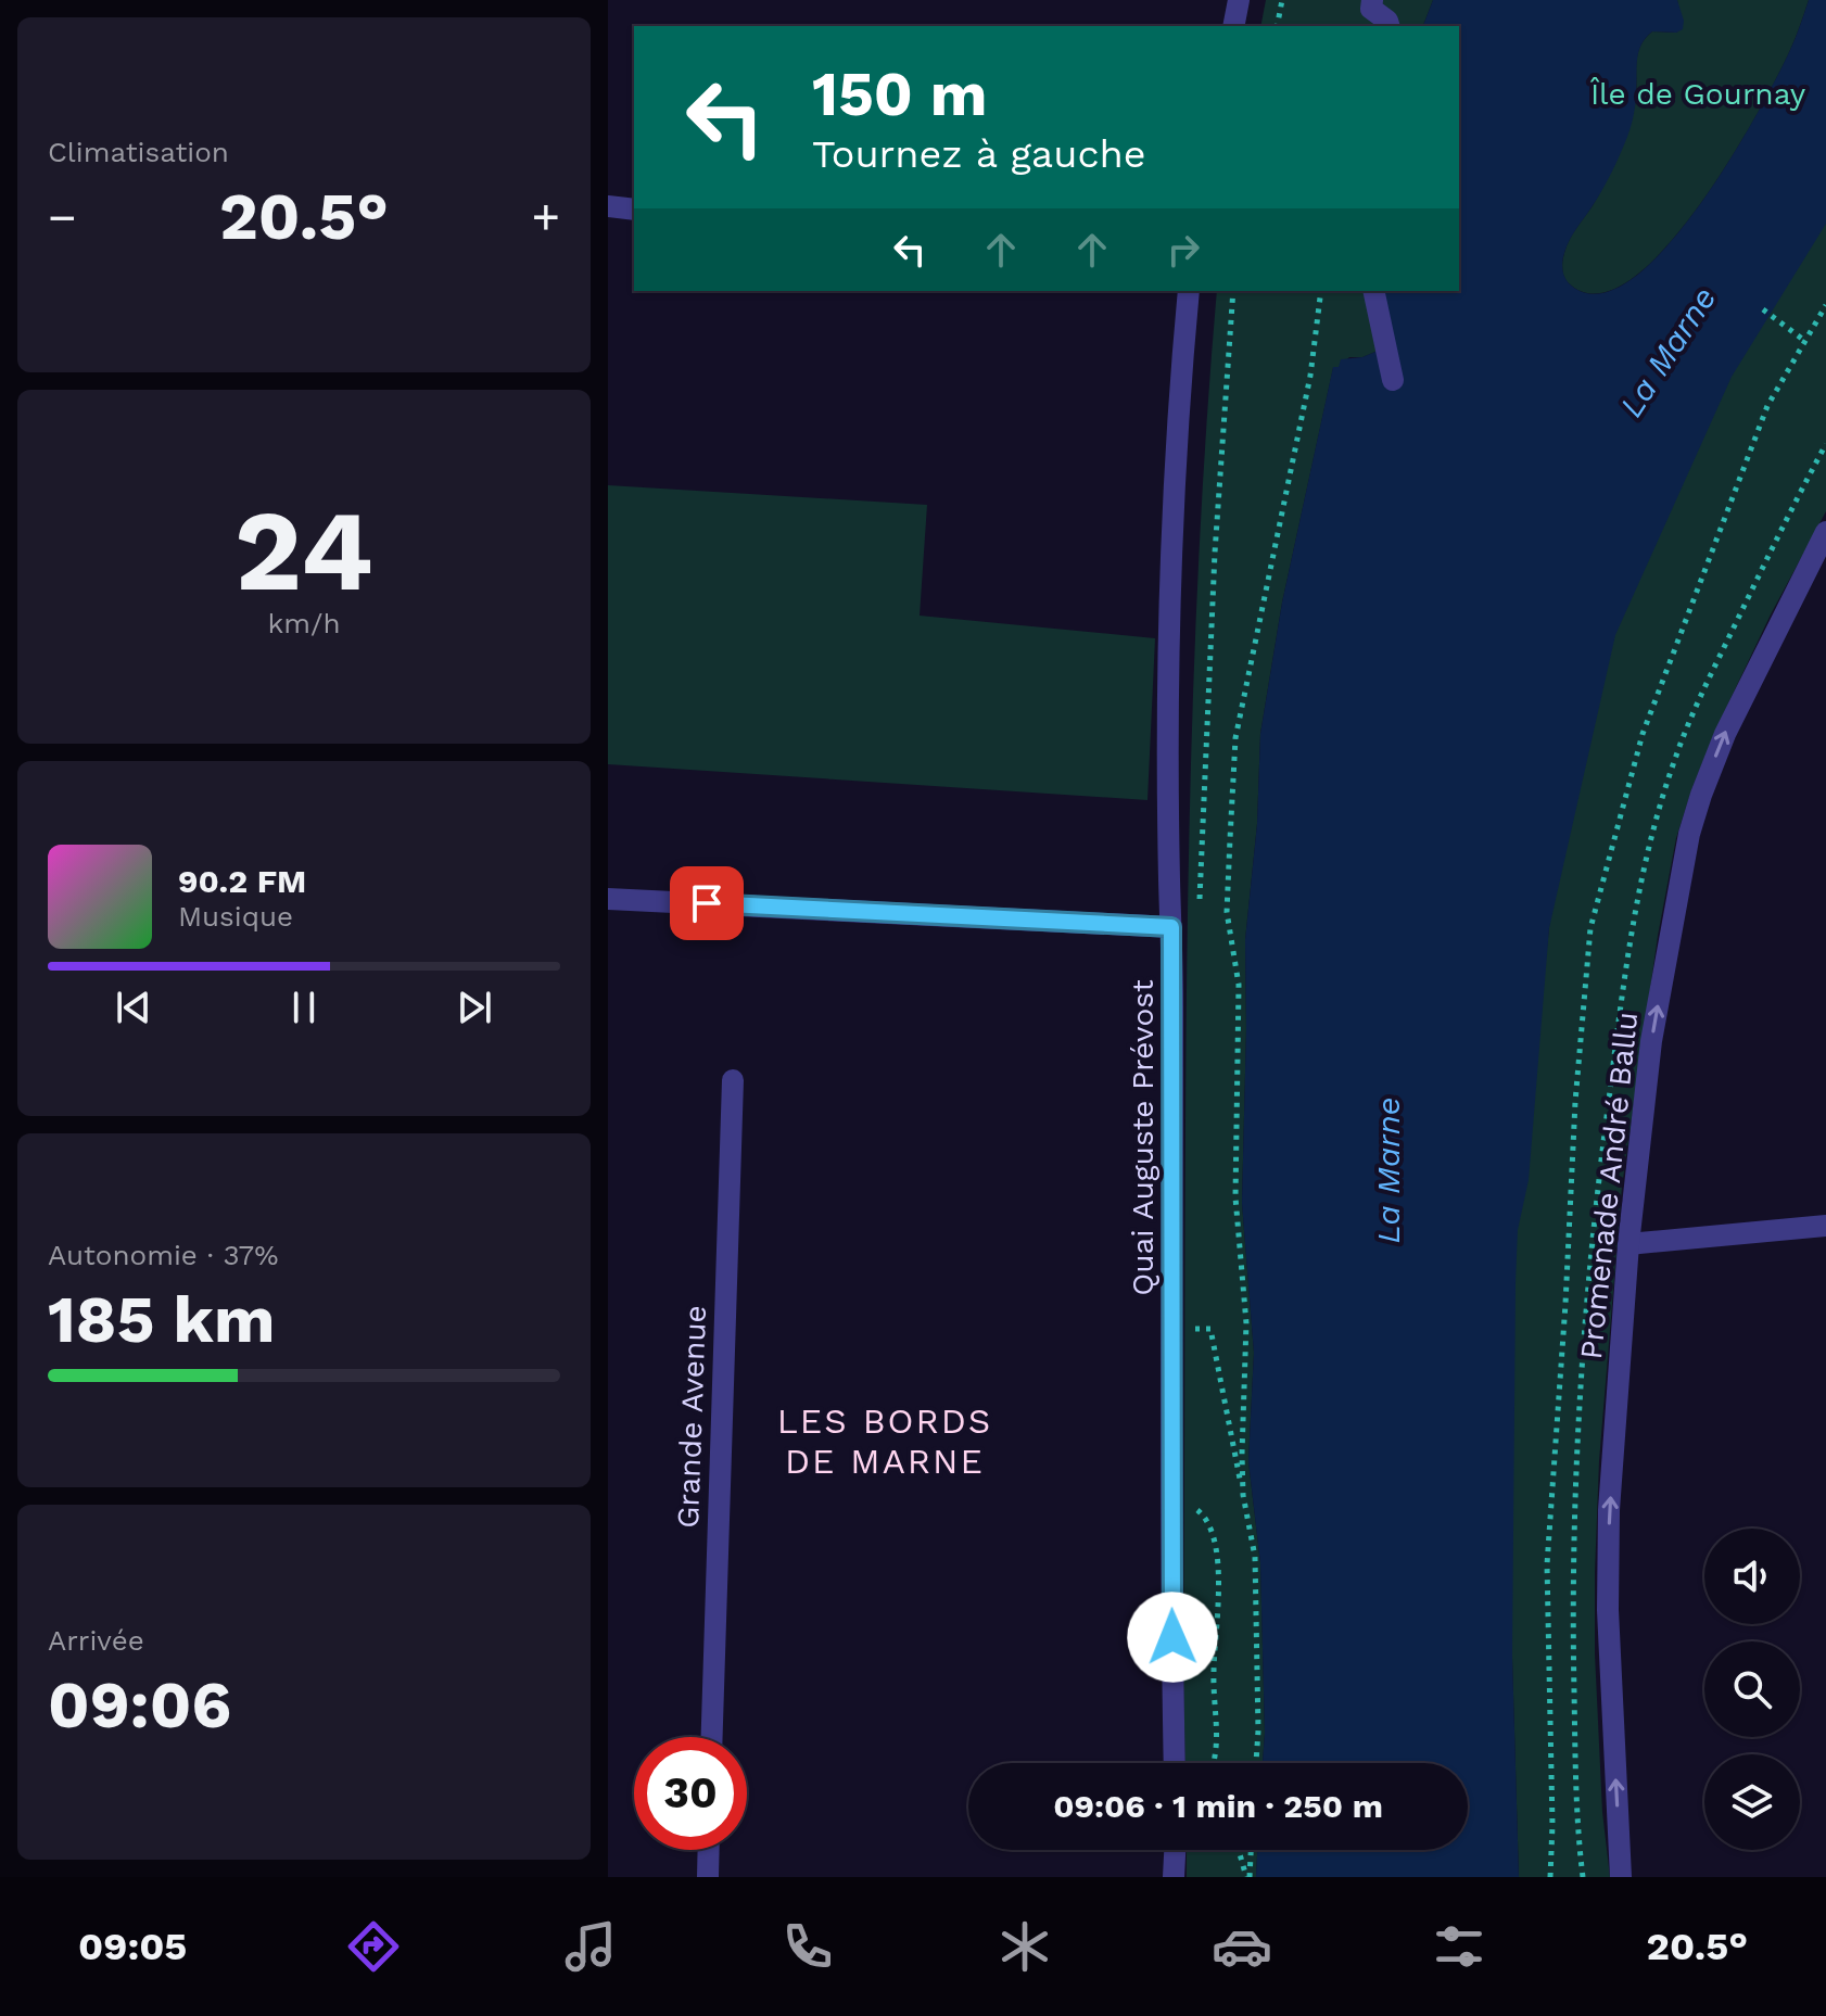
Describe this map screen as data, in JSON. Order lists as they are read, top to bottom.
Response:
{
  "streets": {
    "street": ["Quai Auguste Prévost", "Promenade André Ballu", "Grande Avenue"]
  },
  "one_way": ["Promenade André Ballu"],
  "districts": ["LES BORDS DE MARNE"],
  "water": ["La Marne"],
  "parks": ["Île de Gournay"],
  "page": {
    "tile": [
      "Climatisation",
      ["24", "km/h"],
      ["Autonomie · 37%", "185 km"],
      ["Arrivée", "09:06"]
    ],
    "turn": ["150 m", "Tournez à gauche"],
    "heat": ["−", "20.5°", "+"],
    "song": ["90.2 FM", "Musique"],
    "limit": "30",
    "trip": "09:06 · 1 min · 250 m",
    "tabs": ["09:05", "20.5°"]
  }
}
